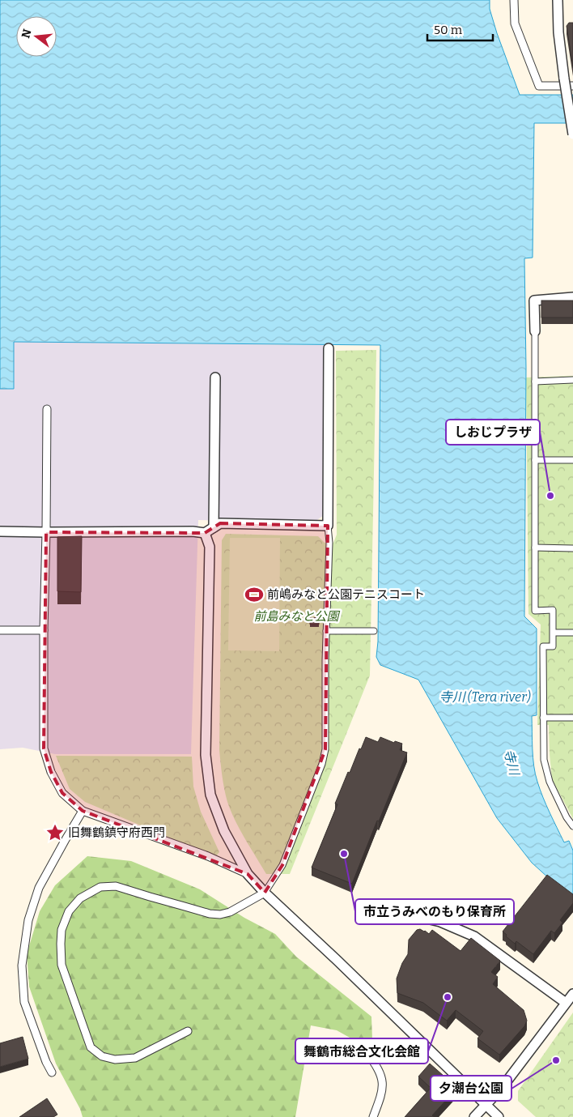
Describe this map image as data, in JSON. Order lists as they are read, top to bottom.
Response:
{
  "water": ["寺川 (Tera river)", "寺川"],
  "parks": ["前島みなと公園"],
  "places": {
    "other": [
      "しおじプラザ",
      "市立うみべのもり保育所",
      "舞鶴市総合文化会館",
      "夕潮台公園"
    ],
    "sports": ["前嶋みなと公園テニスコート"],
    "place": ["旧舞鶴鎮守府西門"]
  },
  "scale_bar": "50 m",
  "north": "left"
}
